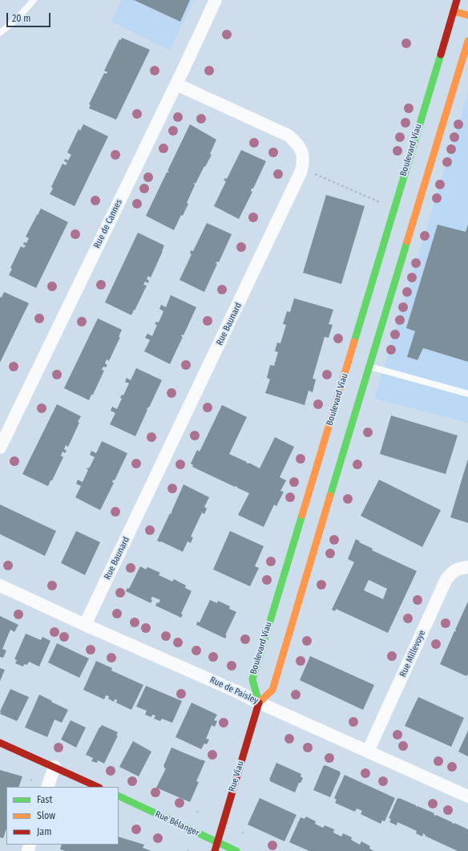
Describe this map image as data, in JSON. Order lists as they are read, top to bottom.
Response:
{
  "streets": {
    "main road": ["Boulevard Viau", "Rue Viau", "Rue Bélanger"],
    "street": [
      "Rue de Cannes",
      "Rue Baunard",
      "Rue Millevoye",
      "Rue de Paisley"
    ]
  },
  "crossings": [
    ["Boulevard Viau", "Rue de Paisley"],
    ["Boulevard Viau", "Rue Viau"],
    ["Rue de Cannes", "Rue Baunard"],
    ["Rue Baunard", "Rue de Paisley"],
    ["Rue Millevoye", "Rue de Paisley"],
    ["Rue de Paisley", "Rue Viau"],
    ["Rue Viau", "Rue Bélanger"]
  ],
  "legend": ["Fast", "Slow", "Jam"],
  "scale_bar": "20 m"
}
